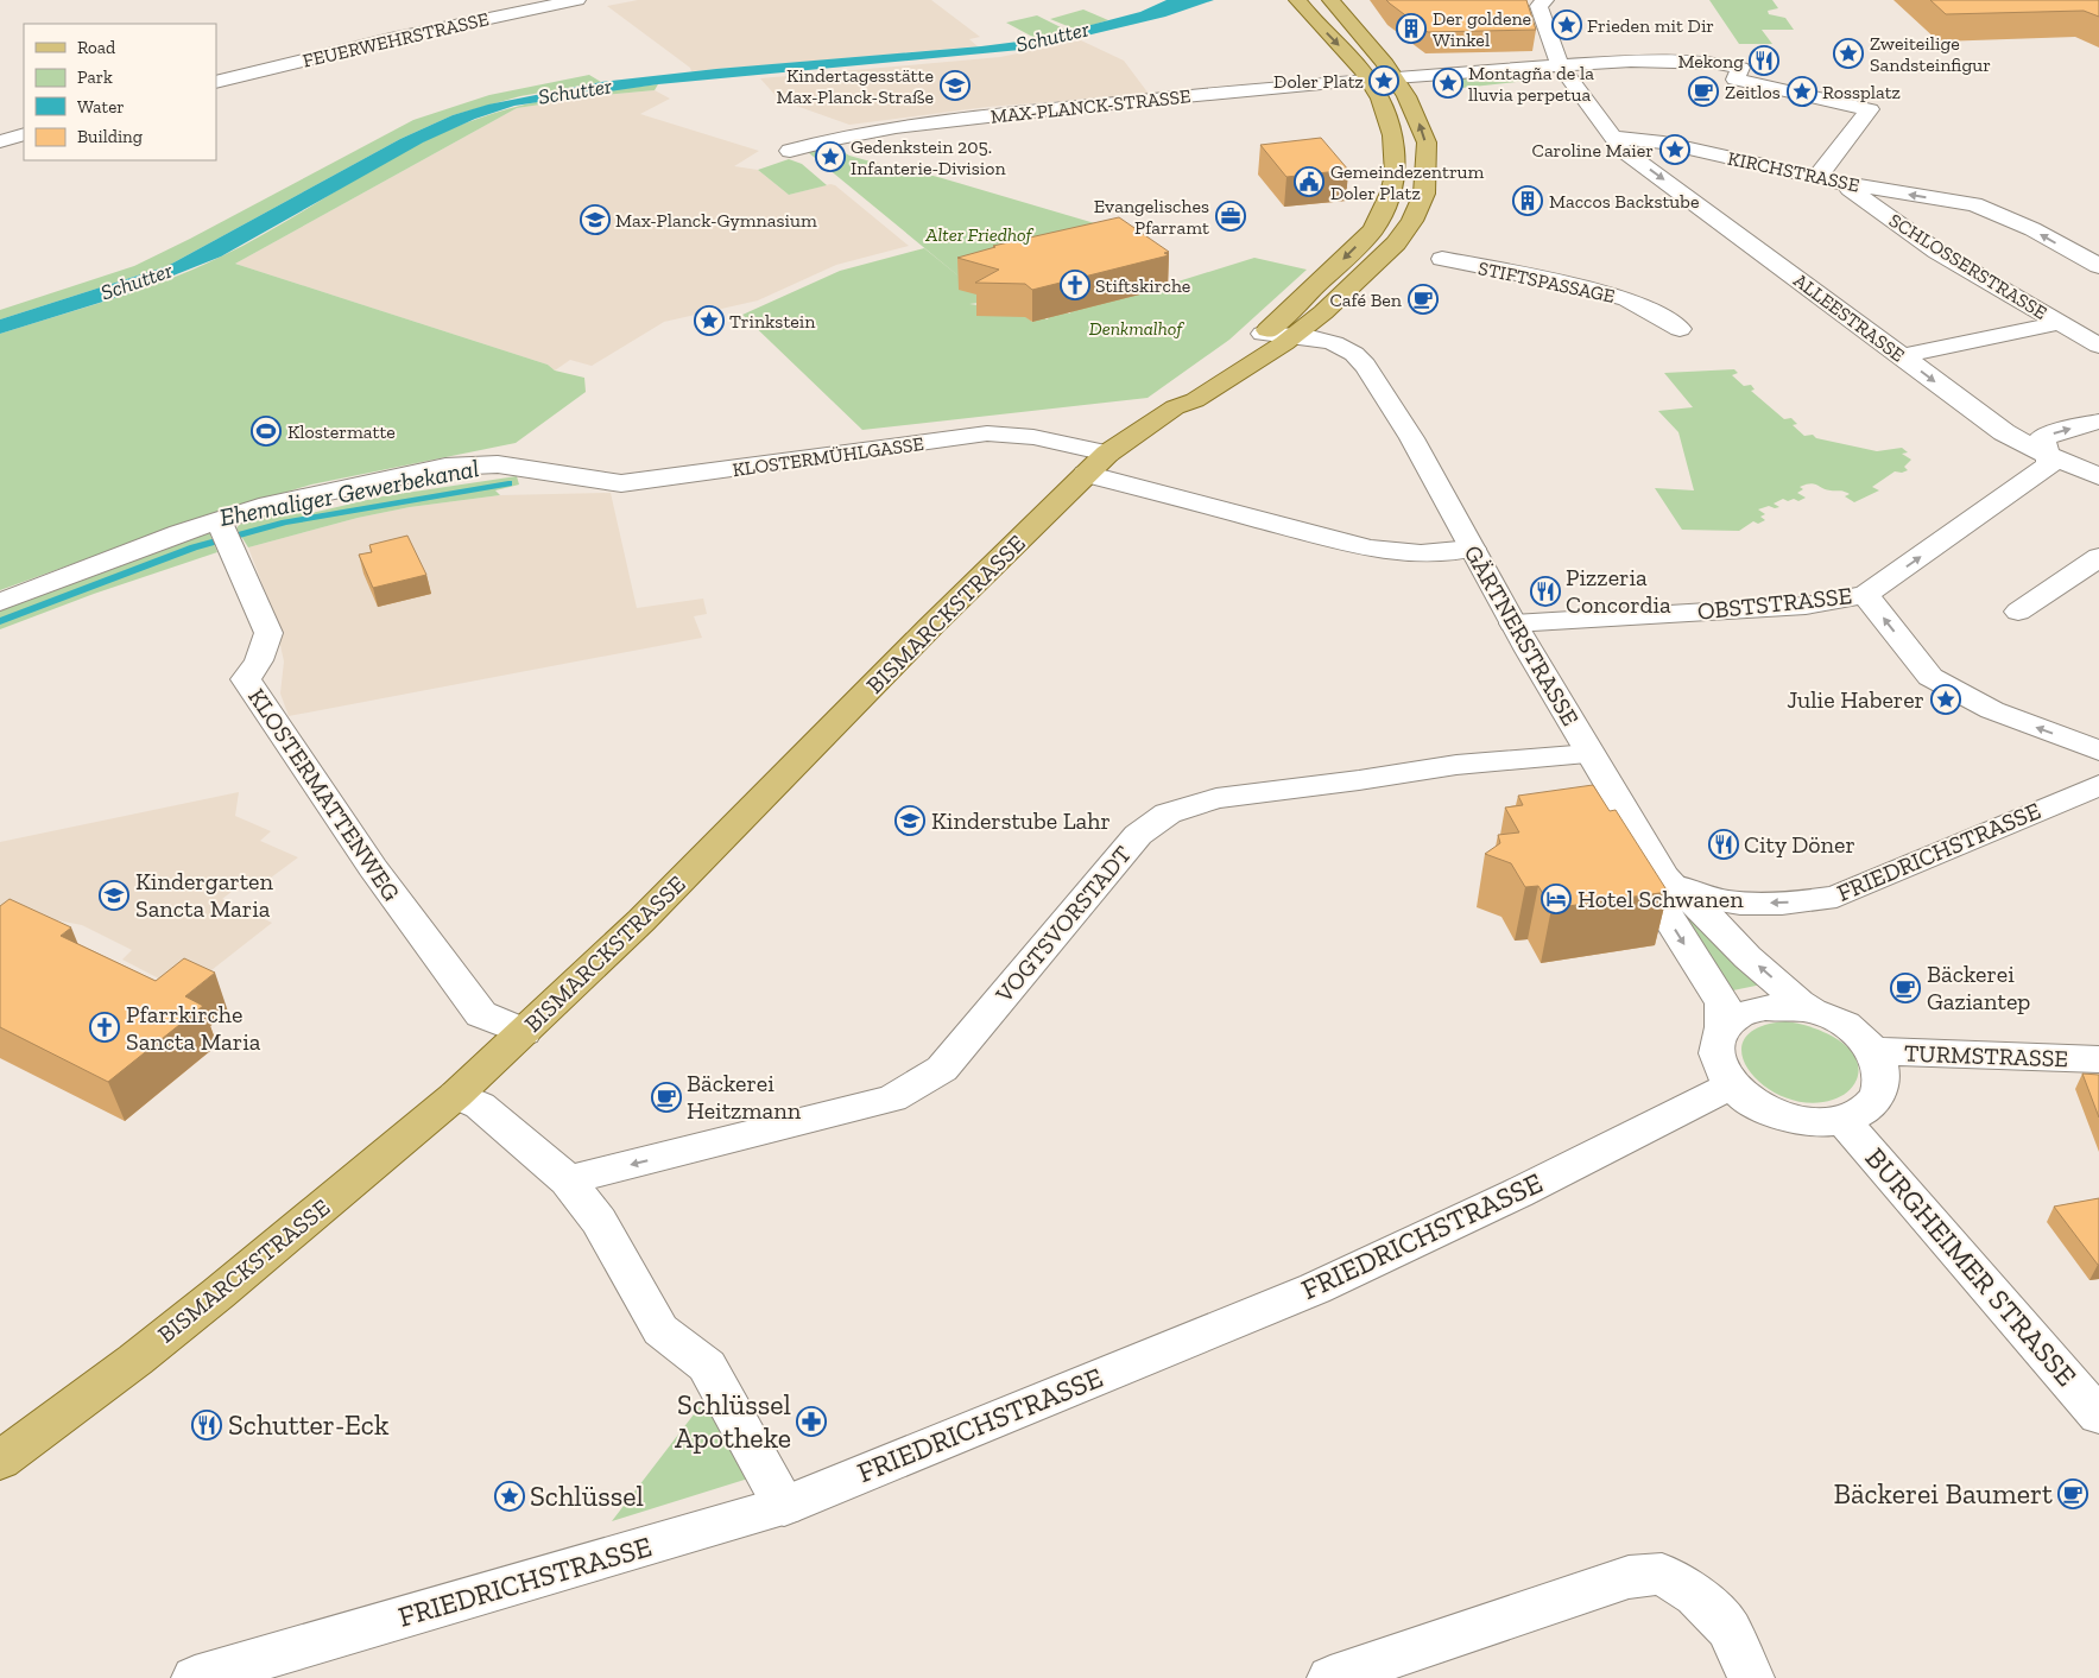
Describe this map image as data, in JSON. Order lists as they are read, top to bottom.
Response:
{
  "streets": {
    "main road": ["BISMARCKSTRASSE"],
    "street": [
      "FEUERWEHRSTRASSE",
      "MAX-PLANCK-STRASSE",
      "KIRCHSTRASSE",
      "SCHLOSSERSTRASSE",
      "STIFTSPASSAGE",
      "ALLEESTRASSE",
      "KLOSTERMÜHLGASSE",
      "OBSTSTRASSE",
      "GÄRTNERSTRASSE",
      "KLOSTERMATTENWEG",
      "FRIEDRICHSTRASSE",
      "VOGTSVORSTADT",
      "TURMSTRASSE",
      "BURGHEIMER STRASSE"
    ]
  },
  "crossings": [
    ["KIRCHSTRASSE", "SCHLOSSERSTRASSE"],
    ["KIRCHSTRASSE", "ALLEESTRASSE"],
    ["ALLEESTRASSE", "OBSTSTRASSE"],
    ["KLOSTERMÜHLGASSE", "BISMARCKSTRASSE"],
    ["KLOSTERMÜHLGASSE", "GÄRTNERSTRASSE"],
    ["KLOSTERMÜHLGASSE", "KLOSTERMATTENWEG"],
    ["OBSTSTRASSE", "GÄRTNERSTRASSE"],
    ["BISMARCKSTRASSE", "KLOSTERMATTENWEG"],
    ["GÄRTNERSTRASSE", "FRIEDRICHSTRASSE"],
    ["GÄRTNERSTRASSE", "VOGTSVORSTADT"],
    ["GÄRTNERSTRASSE", "TURMSTRASSE"],
    ["GÄRTNERSTRASSE", "BURGHEIMER STRASSE"],
    ["FRIEDRICHSTRASSE", "TURMSTRASSE"],
    ["FRIEDRICHSTRASSE", "BURGHEIMER STRASSE"],
    ["TURMSTRASSE", "BURGHEIMER STRASSE"]
  ],
  "one_way": ["KIRCHSTRASSE", "ALLEESTRASSE", "VOGTSVORSTADT"],
  "water": ["Schutter", "Ehemaliger Gewerbekanal"],
  "parks": ["Alter Friedhof", "Denkmalhof"],
  "places": {
    "place": [
      "Frieden mit Dir",
      "Zweiteilige Sandsteinfigur",
      "Doler Platz",
      "Montagña de la lluvia perpetua",
      "Rossplatz",
      "Caroline Maier",
      "Gedenkstein 205. Infanterie-Division",
      "Trinkstein",
      "Julie Haberer",
      "Schlüssel"
    ],
    "building": ["Der goldene Winkel", "Maccos Backstube"],
    "restaurant": [
      "Mekong",
      "Pizzeria Concordia",
      "City Döner",
      "Schutter-Eck"
    ],
    "school or university": [
      "Kindertagesstätte Max-Planck-Straße",
      "Max-Planck-Gymnasium",
      "Kinderstube Lahr",
      "Kindergarten Sancta Maria"
    ],
    "cafe": [
      "Zeitlos",
      "Café Ben",
      "Bäckerei Gaziantep",
      "Bäckerei Heitzmann",
      "Bäckerei Baumert"
    ],
    "public building": ["Gemeindezentrum Doler Platz"],
    "office": ["Evangelisches Pfarramt"],
    "church": ["Stiftskirche", "Pfarrkirche Sancta Maria"],
    "sports": ["Klostermatte"],
    "hotel": ["Hotel Schwanen"],
    "pharmacy": ["Schlüssel Apotheke"]
  },
  "legend": [
    "Road",
    "Park",
    "Water",
    "Building"
  ]
}
